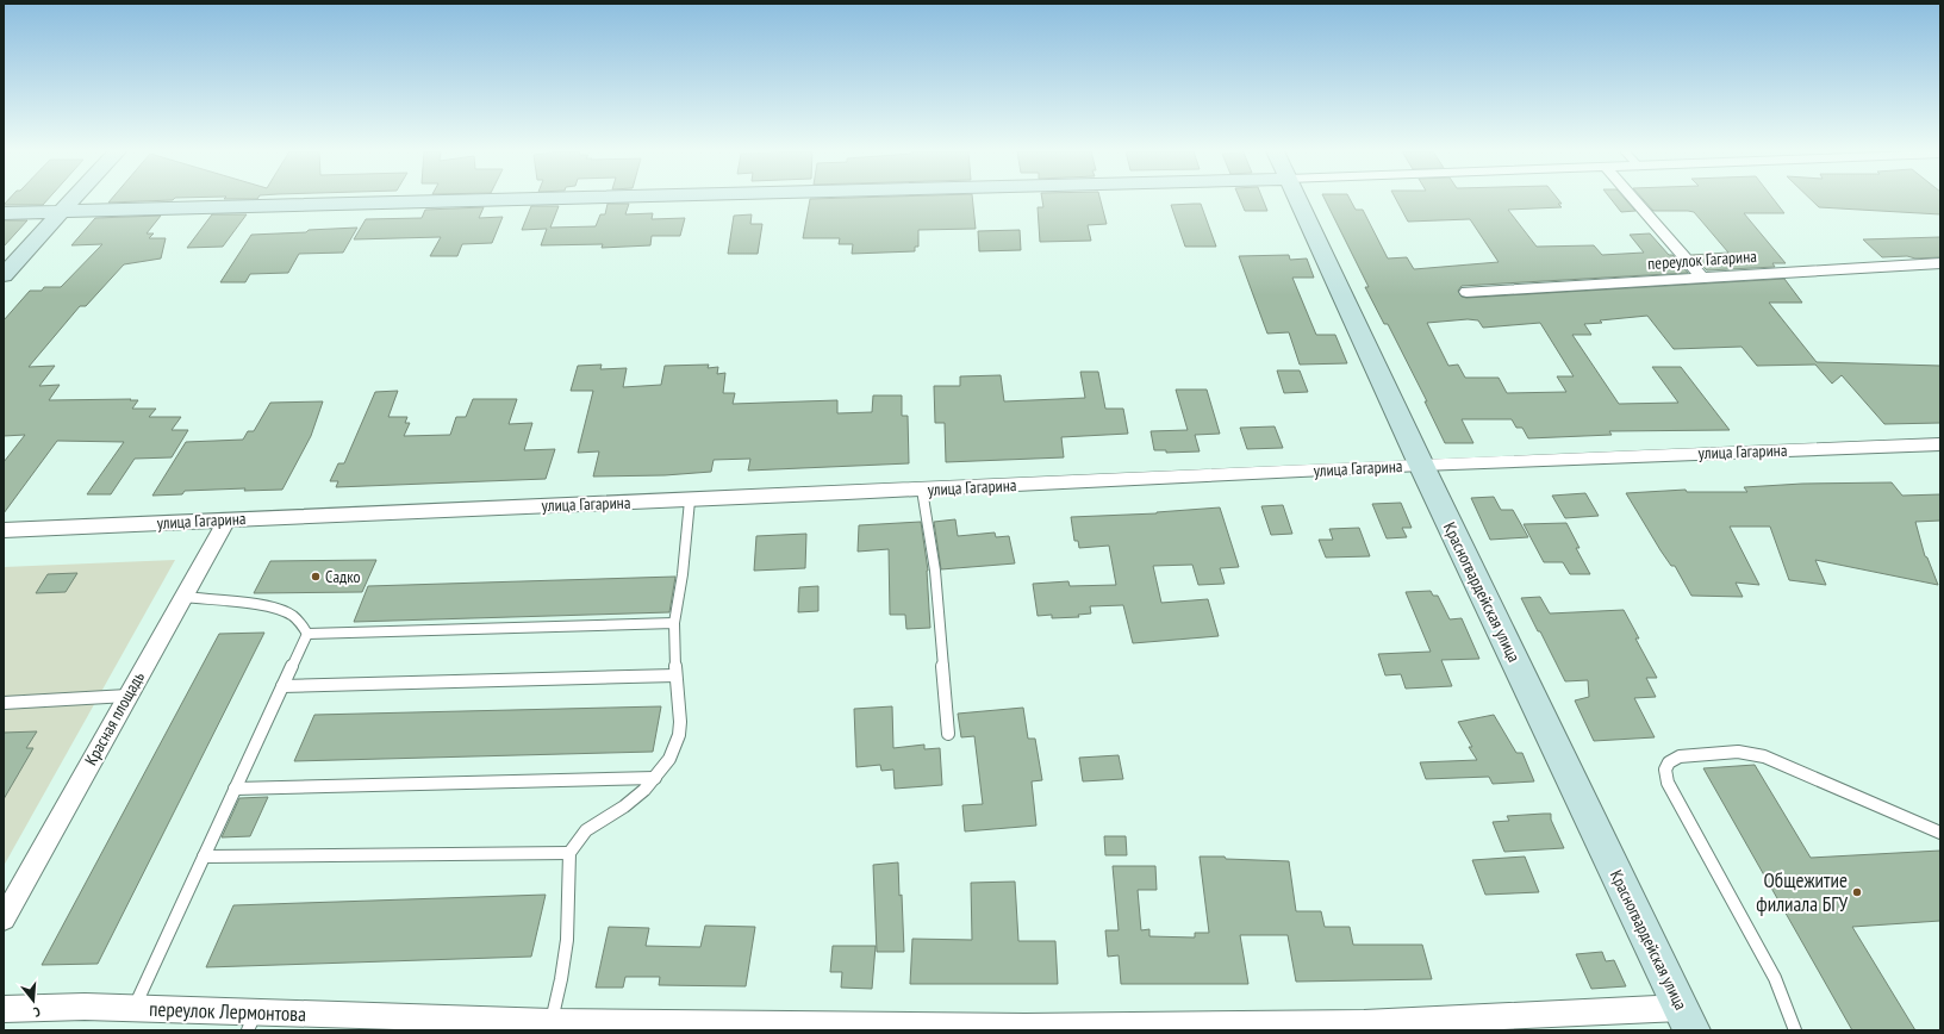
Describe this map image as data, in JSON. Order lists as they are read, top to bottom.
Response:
{
  "streets": {
    "street": [
      "переулок Гагарина",
      "улица Гагарина",
      "Красногвардейская улица",
      "Красная площадь",
      "переулок Лермонтова"
    ]
  },
  "crossings": [
    ["улица Гагарина", "Красногвардейская улица"],
    ["улица Гагарина", "Красная площадь"],
    ["Красногвардейская улица", "переулок Лермонтова"]
  ],
  "places": ["Садко", "Общежитие филиала БГУ"],
  "north": "bottom"
}
